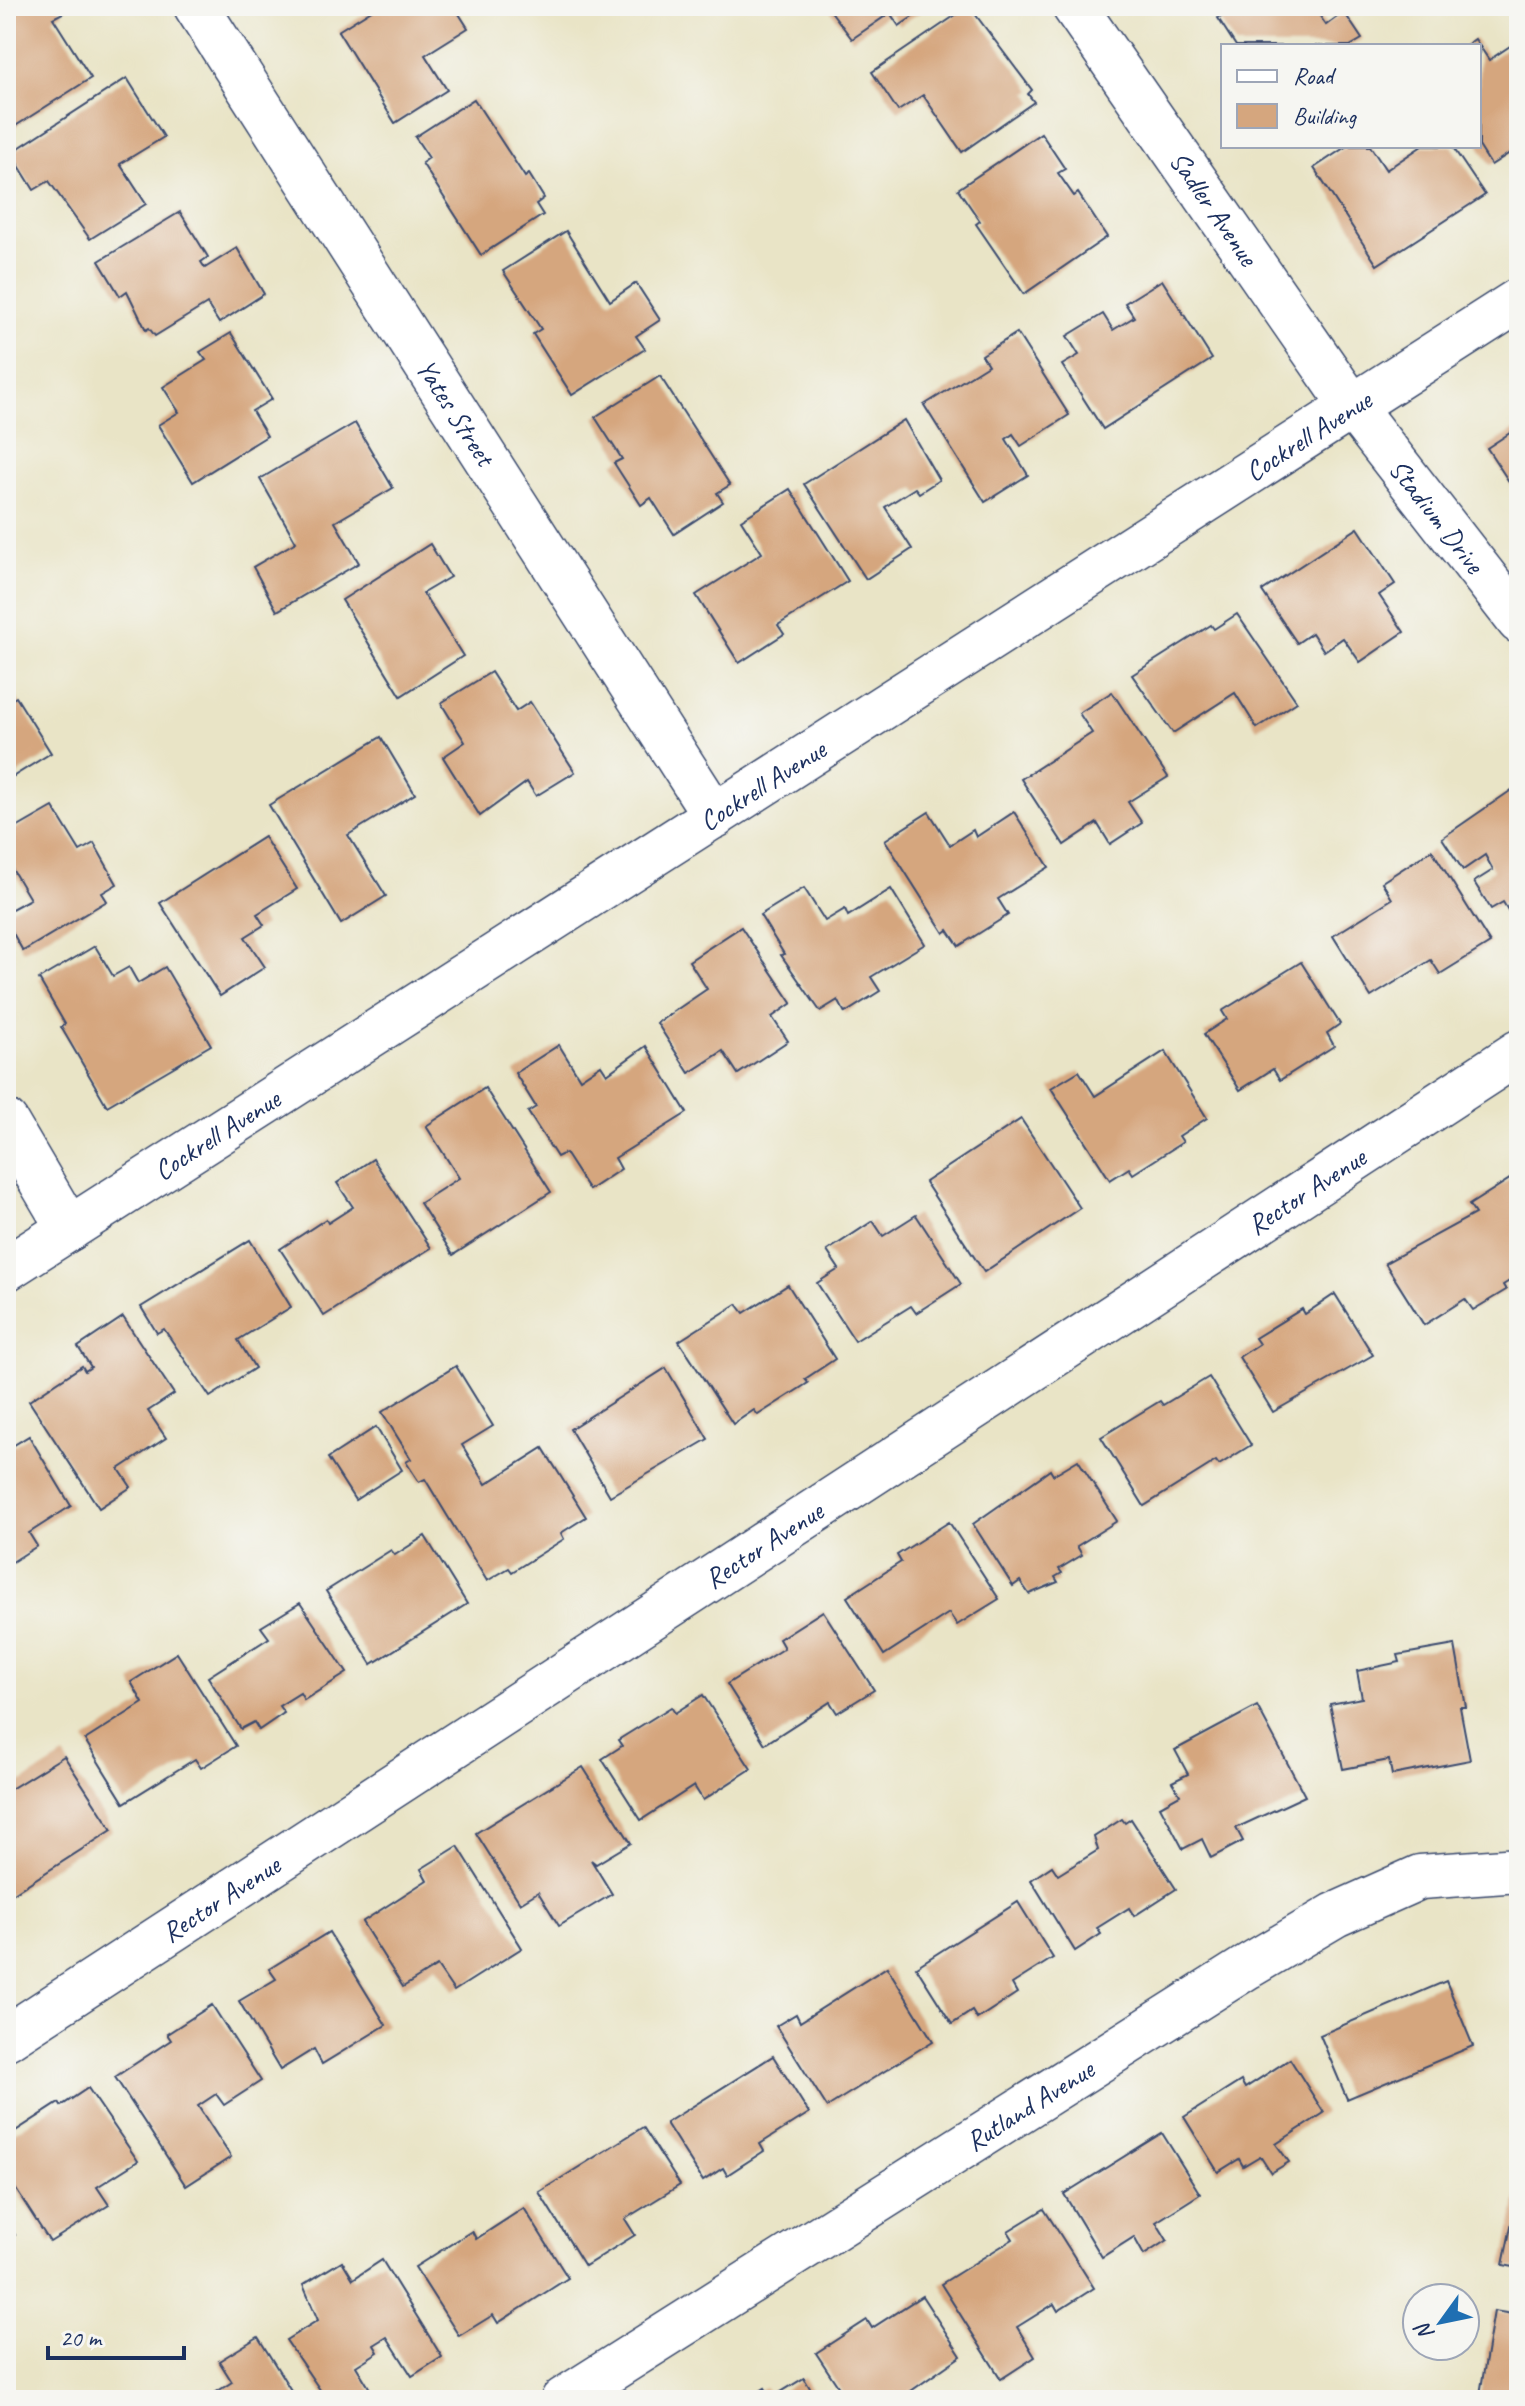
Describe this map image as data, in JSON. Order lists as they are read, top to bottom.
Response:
{
  "streets": {
    "street": [
      "Sadler Avenue",
      "Yates Street",
      "Cockrell Avenue",
      "Stadium Drive",
      "Rector Avenue",
      "Rutland Avenue"
    ]
  },
  "crossings": [
    ["Sadler Avenue", "Cockrell Avenue"],
    ["Sadler Avenue", "Stadium Drive"],
    ["Yates Street", "Cockrell Avenue"],
    ["Cockrell Avenue", "Stadium Drive"]
  ],
  "legend": ["Road", "Building"],
  "scale_bar": "20 m",
  "north": "bottom left"
}
